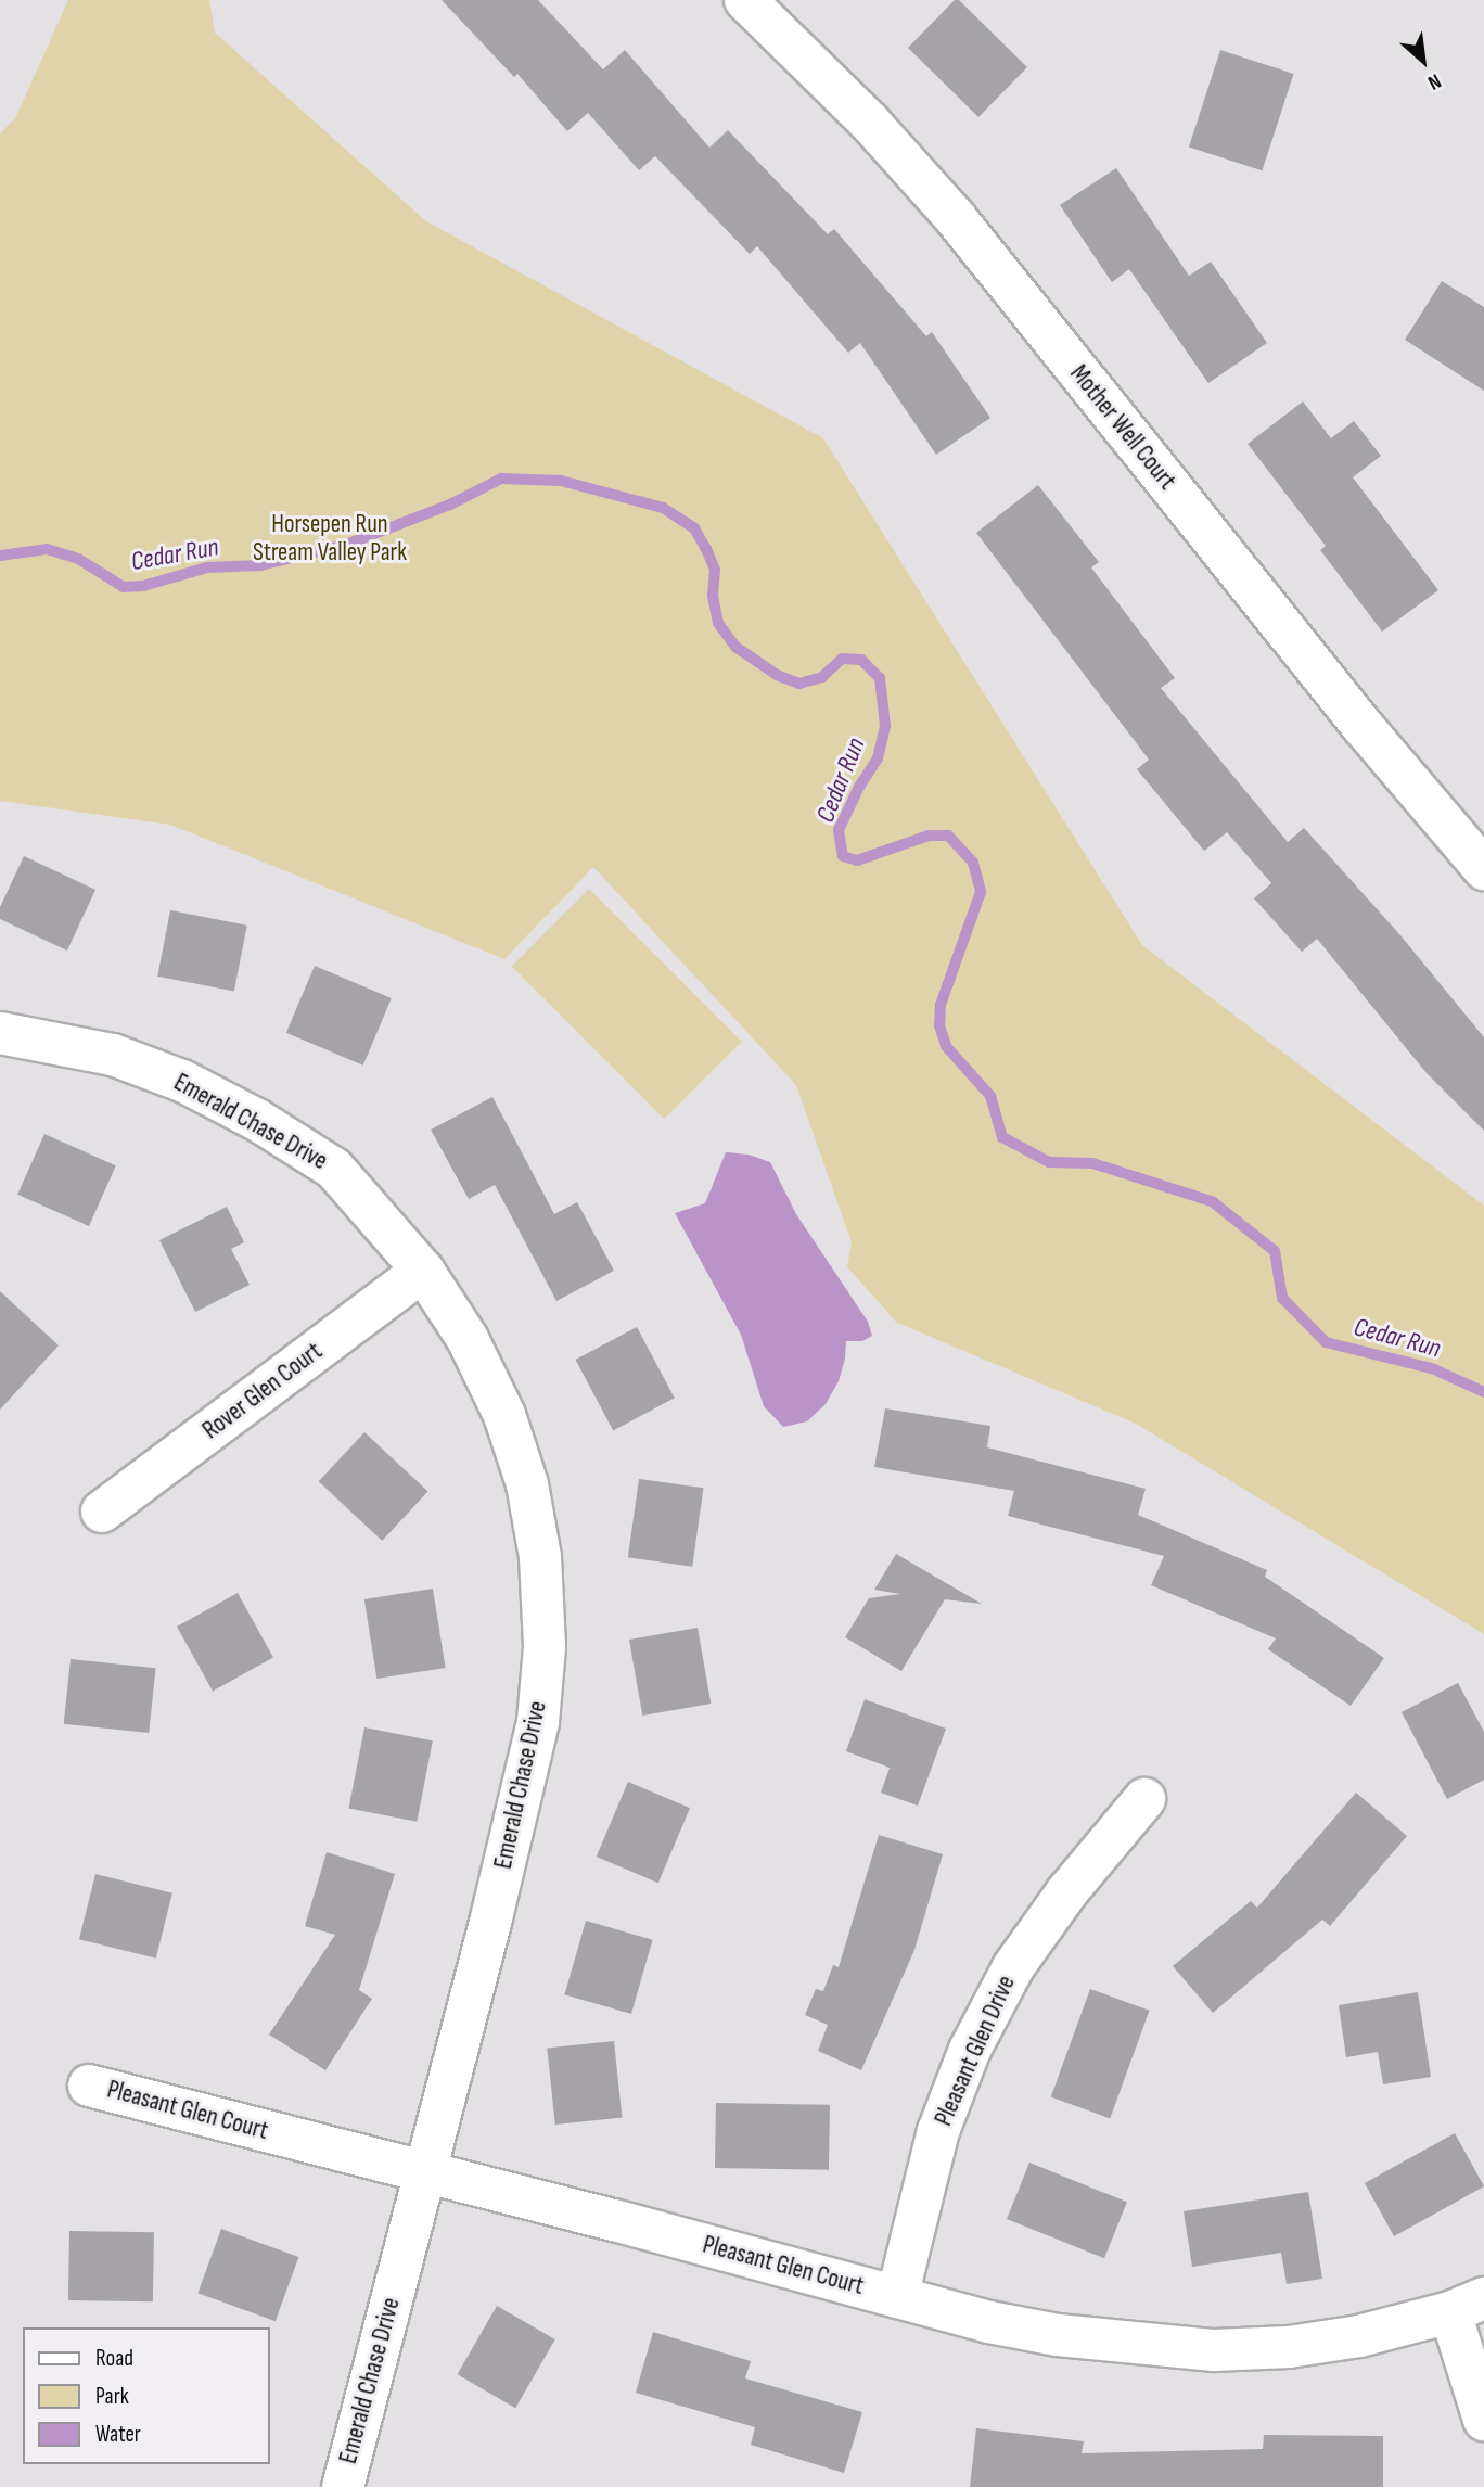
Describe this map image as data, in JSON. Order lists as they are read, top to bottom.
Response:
{
  "streets": {
    "street": [
      "Mother Well Court",
      "Emerald Chase Drive",
      "Rover Glen Court",
      "Pleasant Glen Drive",
      "Pleasant Glen Court"
    ]
  },
  "crossings": [
    ["Emerald Chase Drive", "Rover Glen Court"],
    ["Emerald Chase Drive", "Pleasant Glen Court"],
    ["Pleasant Glen Drive", "Pleasant Glen Court"]
  ],
  "water": ["Cedar Run"],
  "parks": ["Horsepen Run Stream Valley Park"],
  "legend": ["Road", "Park", "Water"],
  "north": "bottom right"
}
